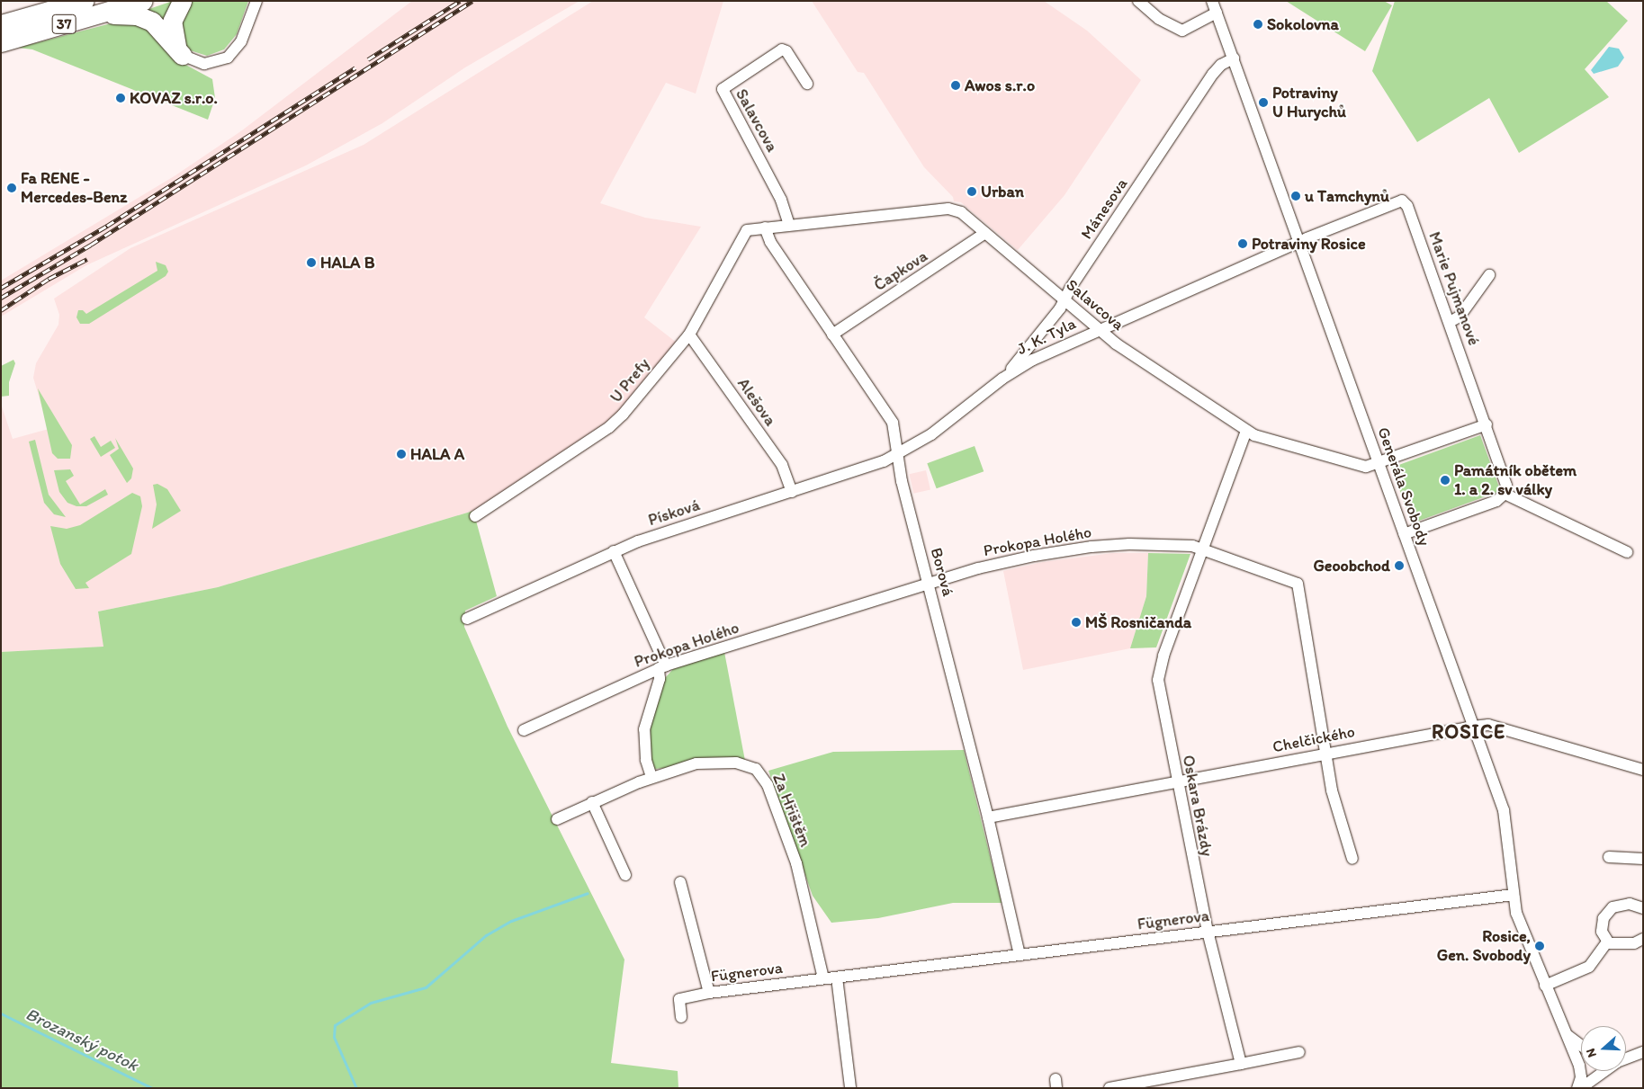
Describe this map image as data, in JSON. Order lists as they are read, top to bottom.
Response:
{
  "streets": {
    "main road": ["37"],
    "street": [
      "Salavcova",
      "Mánesova",
      "Čapkova",
      "Marie Pujmanové",
      "J. K. Tyla",
      "U Prefy",
      "Alešova",
      "Generála Svobody",
      "Písková",
      "Prokopa Holého",
      "Borová",
      "Chelčického",
      "Oskara Brázdy",
      "Za Hřištěm",
      "Fügnerova"
    ]
  },
  "crossings": [
    ["Salavcova", "Mánesova"],
    ["Salavcova", "Čapkova"],
    ["Salavcova", "Marie Pujmanové"],
    ["Salavcova", "J. K. Tyla"],
    ["Salavcova", "U Prefy"],
    ["Salavcova", "Generála Svobody"],
    ["Salavcova", "Borová"],
    ["Salavcova", "Oskara Brázdy"],
    ["Mánesova", "J. K. Tyla"],
    ["Mánesova", "Generála Svobody"],
    ["Čapkova", "Borová"],
    ["Marie Pujmanové", "J. K. Tyla"],
    ["Marie Pujmanové", "Generála Svobody"],
    ["J. K. Tyla", "Generála Svobody"],
    ["J. K. Tyla", "Písková"],
    ["J. K. Tyla", "Borová"],
    ["U Prefy", "Alešova"],
    ["U Prefy", "Borová"],
    ["Alešova", "Písková"],
    ["Generála Svobody", "Chelčického"],
    ["Generála Svobody", "Fügnerova"],
    ["Písková", "Borová"],
    ["Prokopa Holého", "Borová"],
    ["Prokopa Holého", "Chelčického"],
    ["Prokopa Holého", "Oskara Brázdy"],
    ["Borová", "Chelčického"],
    ["Borová", "Fügnerova"],
    ["Chelčického", "Oskara Brázdy"],
    ["Oskara Brázdy", "Fügnerova"],
    ["Za Hřištěm", "Fügnerova"]
  ],
  "districts": ["ROSICE"],
  "water": ["Brozanský potok"],
  "places": [
    "Sokolovna",
    "Awos s.r.o",
    "KOVAZ s.r.o.",
    "Potraviny U Hurychů",
    "Fa RENE - Mercedes-Benz",
    "Urban",
    "u Tamchynů",
    "Potraviny Rosice",
    "HALA B",
    "HALA A",
    "Památník obětem 1. a 2. sv války",
    "Geoobchod",
    "MŠ Rosničanda",
    "Rosice, Gen. Svobody"
  ],
  "north": "left"
}
